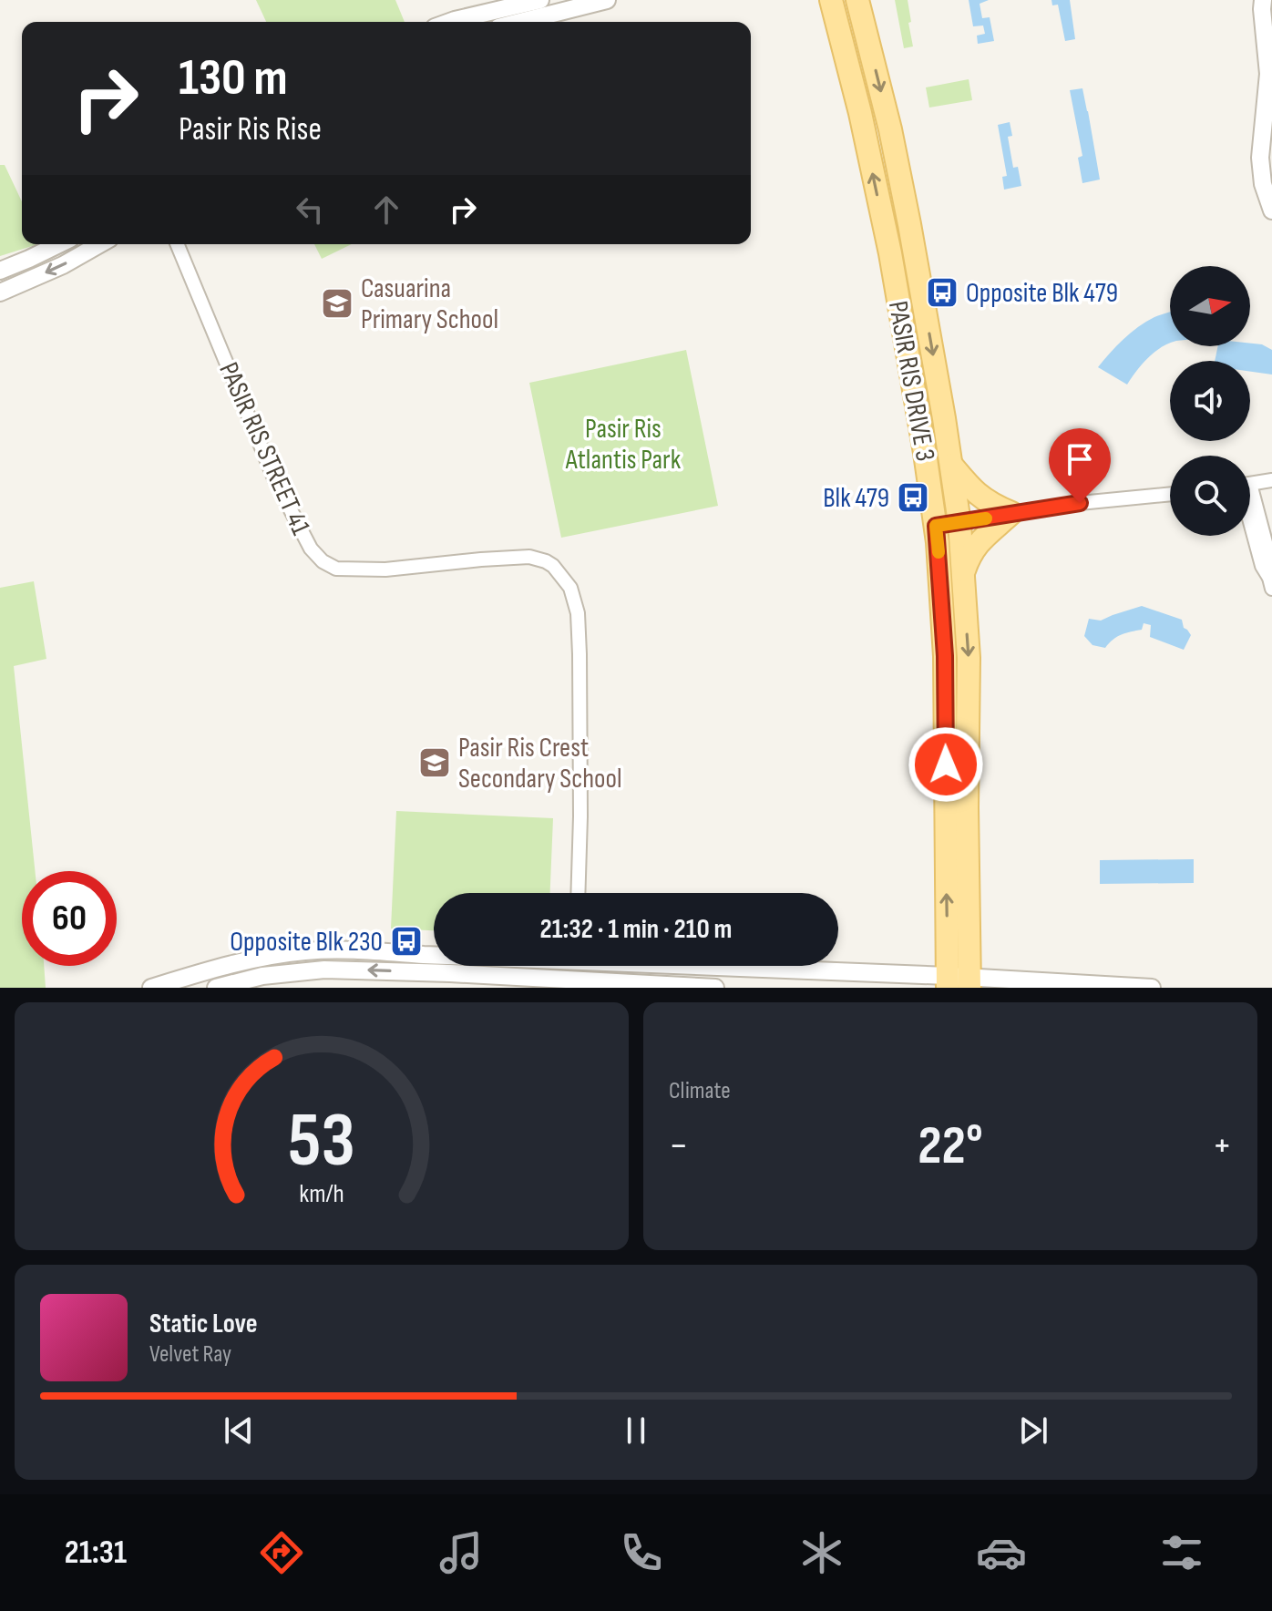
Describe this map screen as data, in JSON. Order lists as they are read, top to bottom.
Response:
{
  "streets": {
    "main road": ["PASIR RIS DRIVE 3"],
    "street": ["PASIR RIS STREET 41"]
  },
  "parks": ["Pasir Ris Atlantis Park"],
  "places": {
    "bus stop": ["Opposite Blk 479", "Blk 479", "Opposite Blk 230"],
    "school or university": ["Casuarina Primary School", "Pasir Ris Crest Secondary School"]
  },
  "north": "right",
  "page": {
    "turn": ["130 m", "Pasir Ris Rise"],
    "limit": "60",
    "trip": "21:32 · 1 min · 210 m",
    "tile": "Climate",
    "heat": ["−", "22°", "+"],
    "song": ["Static Love", "Velvet Ray"],
    "tabs": "21:31",
    "gauge": ["53", "km/h"]
  }
}
